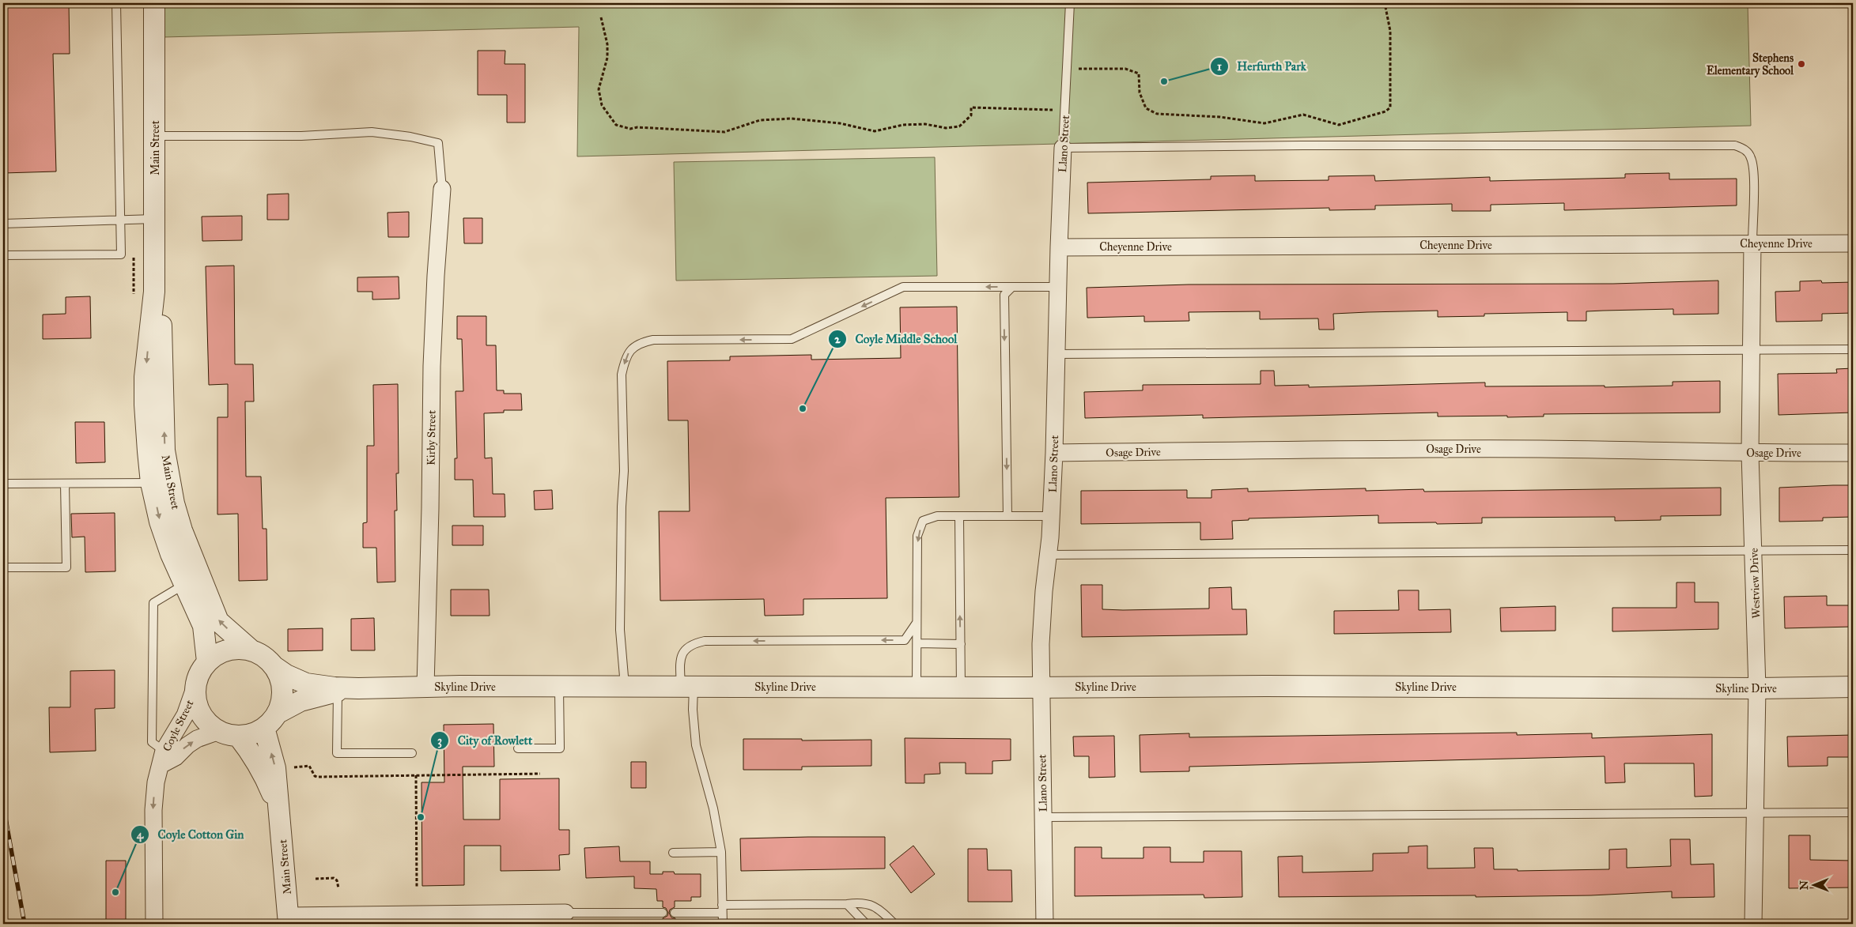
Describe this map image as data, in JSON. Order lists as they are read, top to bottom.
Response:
{
  "streets": {
    "street": [
      "Llano Street",
      "Main Street",
      "Cheyenne Drive",
      "Kirby Street",
      "Osage Drive",
      "Westview Drive",
      "Skyline Drive",
      "Coyle Street"
    ]
  },
  "crossings": [
    ["Llano Street", "Cheyenne Drive"],
    ["Llano Street", "Osage Drive"],
    ["Llano Street", "Skyline Drive"],
    ["Main Street", "Skyline Drive"],
    ["Main Street", "Coyle Street"],
    ["Cheyenne Drive", "Westview Drive"],
    ["Kirby Street", "Skyline Drive"],
    ["Osage Drive", "Westview Drive"],
    ["Westview Drive", "Skyline Drive"],
    ["Skyline Drive", "Coyle Street"]
  ],
  "places": [
    "Stephens Elementary School",
    "Herfurth Park",
    "Coyle Middle School",
    "City of Rowlett",
    "Coyle Cotton Gin"
  ],
  "north": "left"
}
